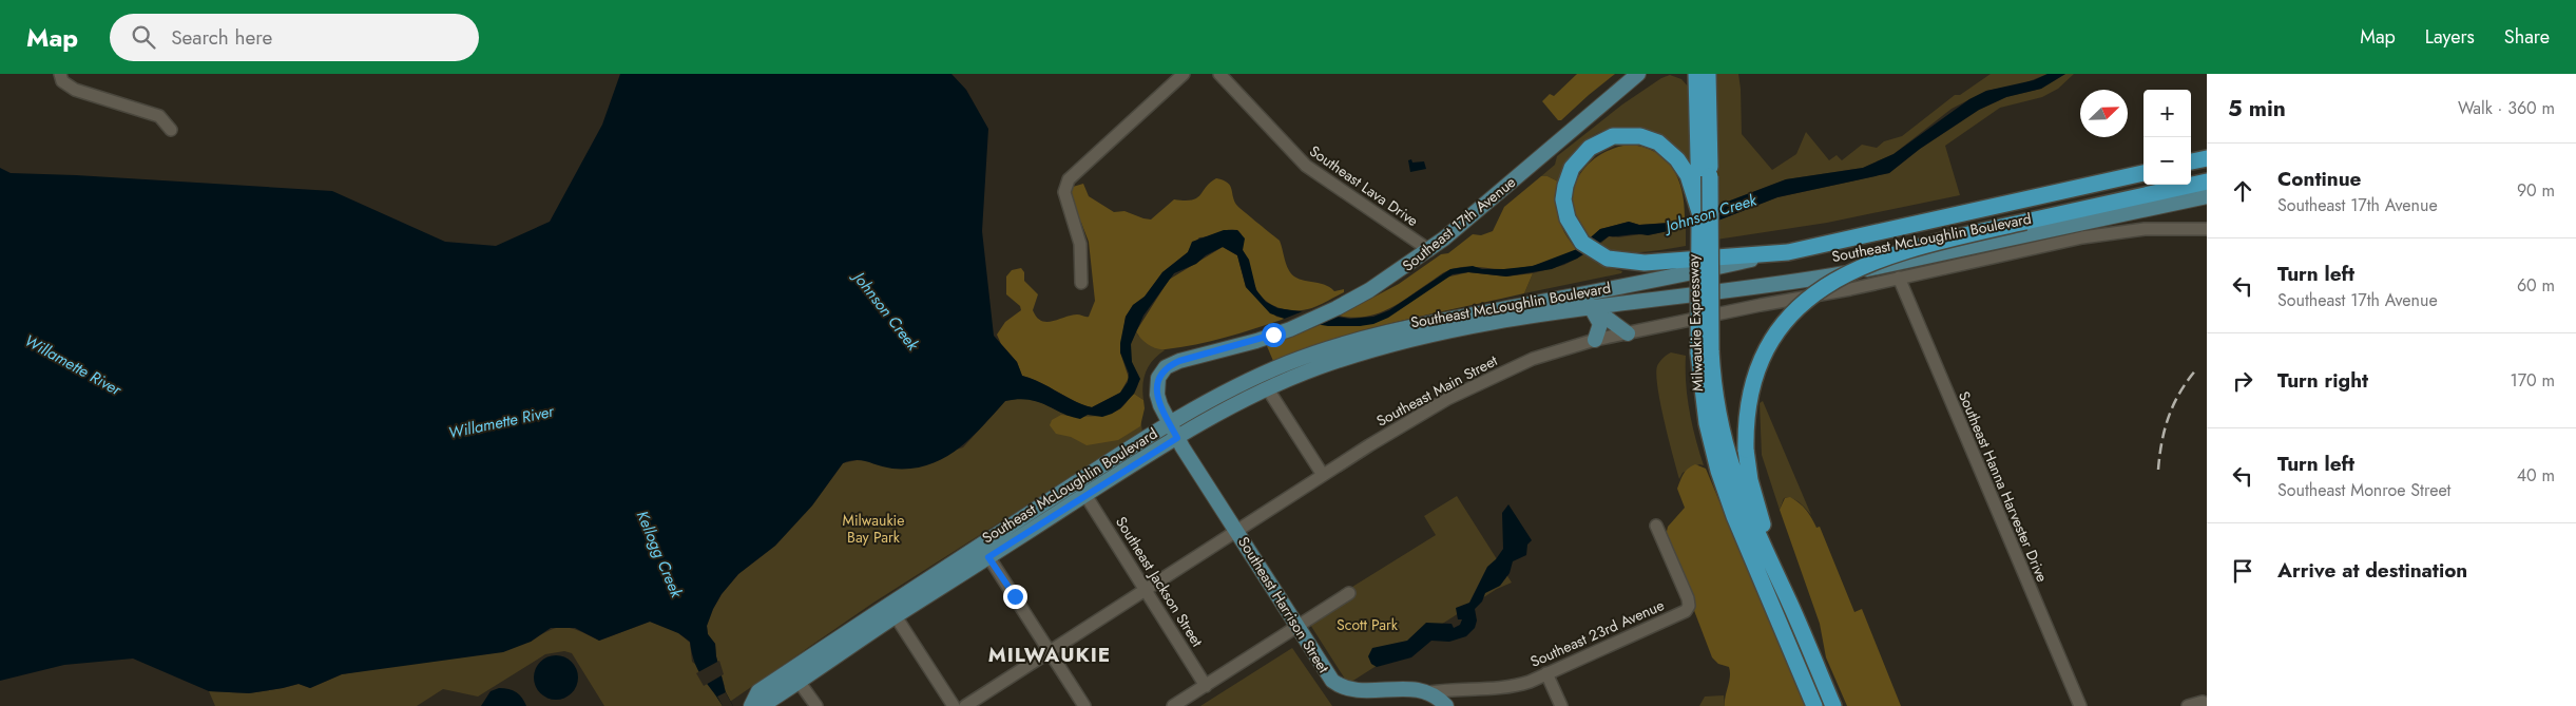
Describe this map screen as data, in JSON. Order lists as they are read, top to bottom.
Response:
{
  "streets": {
    "highway": ["Southeast McLoughlin Boulevard", "Milwaukie Expressway"],
    "main road": ["Southeast 17th Avenue", "Southeast Harrison Street"],
    "street": [
      "Southeast Lava Drive",
      "Southeast Main Street",
      "Southeast Hanna Harvester Drive",
      "Southeast Jackson Street",
      "Southeast 23rd Avenue"
    ]
  },
  "crossings": [
    ["Southeast Lava Drive", "Southeast 17th Avenue"],
    ["Southeast 17th Avenue", "Southeast McLoughlin Boulevard"],
    ["Southeast 17th Avenue", "Southeast Harrison Street"],
    ["Southeast McLoughlin Boulevard", "Southeast Jackson Street"],
    ["Southeast McLoughlin Boulevard", "Southeast Harrison Street"],
    ["Southeast Main Street", "Southeast Hanna Harvester Drive"],
    ["Southeast Main Street", "Southeast Jackson Street"],
    ["Southeast Main Street", "Southeast Harrison Street"],
    ["Southeast Harrison Street", "Southeast 23rd Avenue"]
  ],
  "districts": ["MILWAUKIE"],
  "water": ["Johnson Creek", "Willamette River", "Kellogg Creek"],
  "parks": ["Milwaukie Bay Park", "Scott Park"],
  "north": "top right",
  "page": {
    "header": "Map",
    "search": "Search here",
    "nav": ["Map", "Layers", "Share"],
    "heading": ["5 min", "Walk · 360 m"],
    "map_buttons": ["+", "−"],
    "list": [
      ["Continue", "Southeast 17th Avenue", "90 m"],
      ["Turn left", "Southeast 17th Avenue", "60 m"],
      ["Turn right", "170 m"],
      ["Turn left", "Southeast Monroe Street", "40 m"],
      "Arrive at destination"
    ]
  }
}
